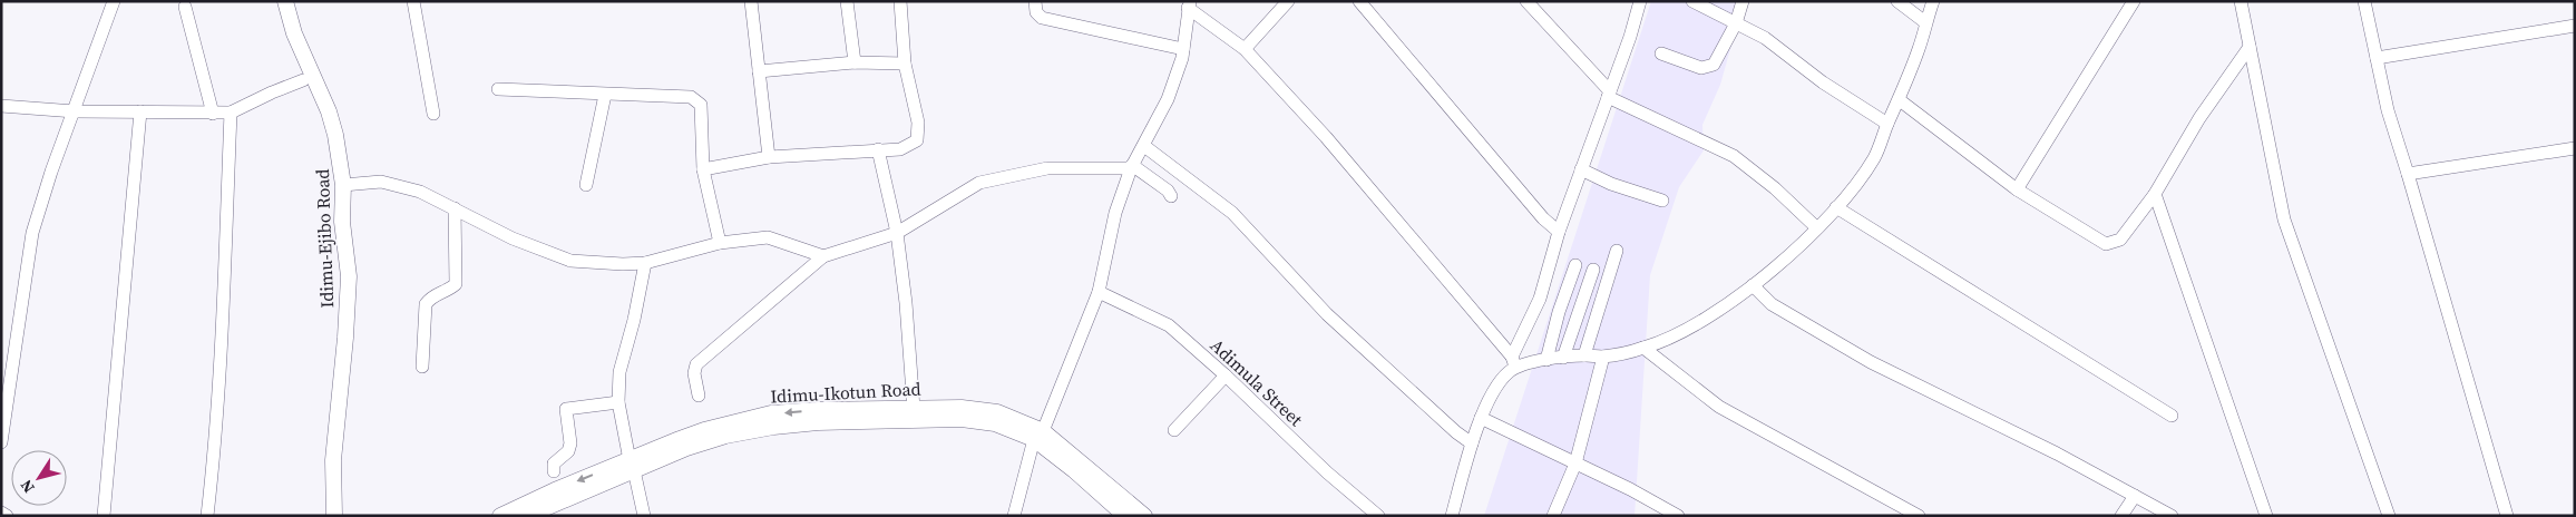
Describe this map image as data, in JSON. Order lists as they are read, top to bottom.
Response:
{
  "streets": {
    "main road": ["Idimu-Ejibo Road", "Idimu-Ikotun Road"],
    "street": ["Adimula Street"]
  },
  "north": "bottom left"
}
